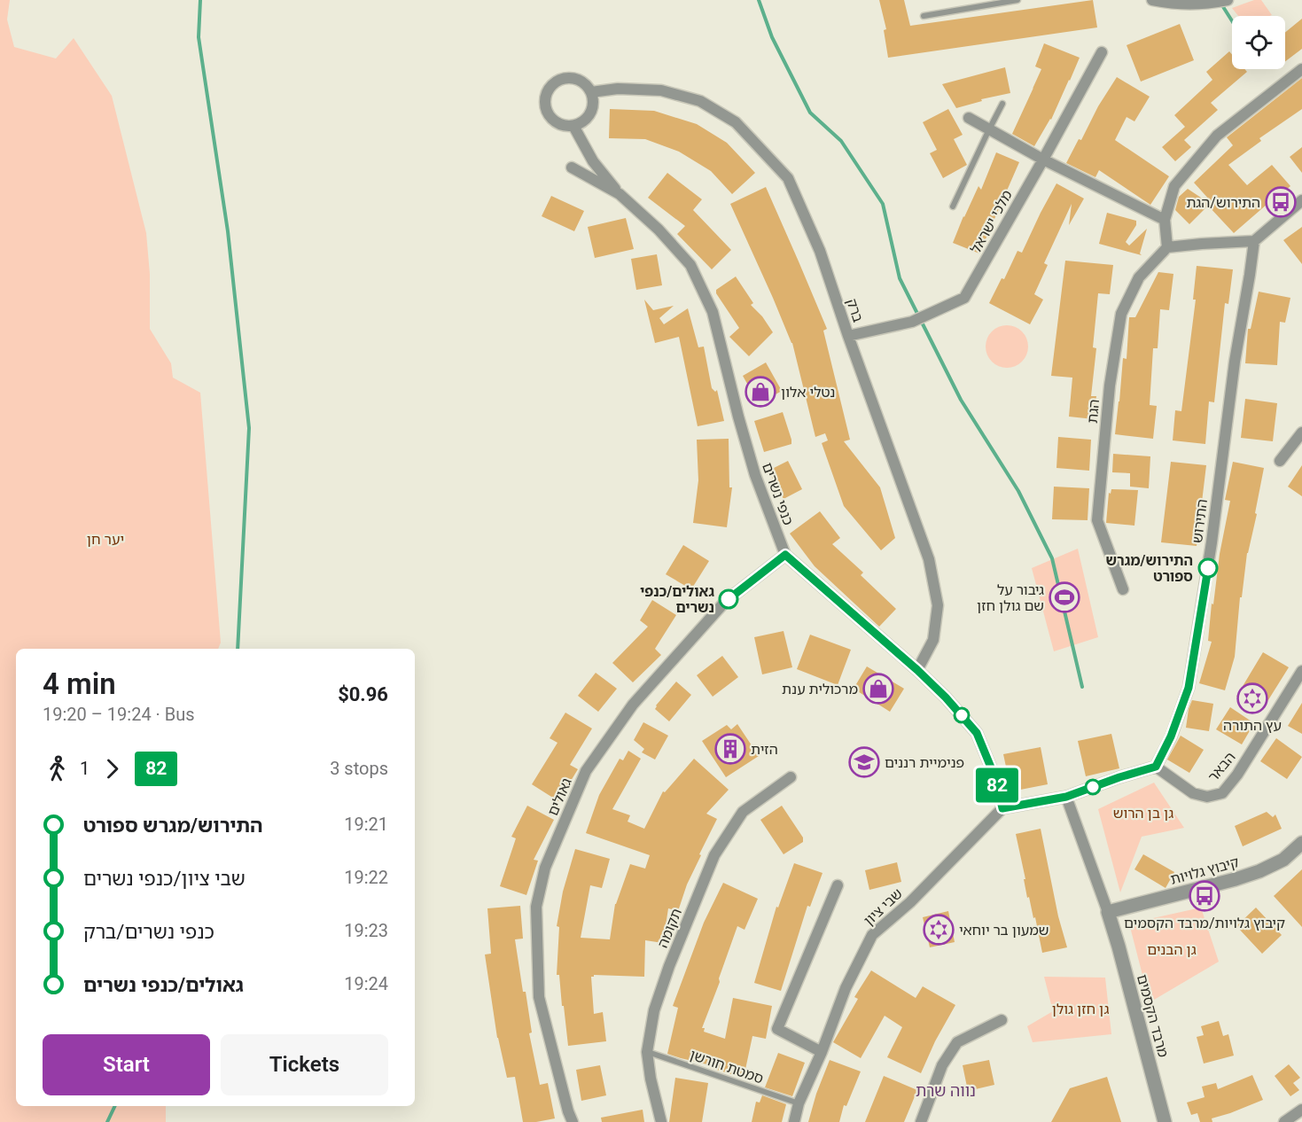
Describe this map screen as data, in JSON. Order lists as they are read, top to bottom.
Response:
{
  "streets": {
    "street": [
      "מלכי ישראל",
      "ברק",
      "הגת",
      "כנפי נשרים",
      "התירוש",
      "הבאר",
      "גאולים",
      "קיבוץ גלויות",
      "שבי ציון",
      "תקומה",
      "מרבד הקסמים"
    ],
    "lane": ["סמטת חורשן"]
  },
  "crossings": [
    ["מלכי ישראל", "ברק"],
    ["ברק", "כנפי נשרים"],
    ["כנפי נשרים", "גאולים"],
    ["כנפי נשרים", "שבי ציון"],
    ["התירוש", "הבאר"],
    ["קיבוץ גלויות", "מרבד הקסמים"],
    ["שבי ציון", "סמטת חורשן"],
    ["תקומה", "סמטת חורשן"]
  ],
  "districts": ["נווה שרת"],
  "parks": [
    "יער חן",
    "גן בן הרוש",
    "גן הבנים",
    "גן חזן גולן"
  ],
  "places": {
    "bus stop": ["התירוש/הגת", "קיבוץ גלויות/מרבד הקסמים"],
    "shop": ["נטלי אלון", "מרכולית ענת"],
    "other": ["התירוש/מגרש ספורט", "גאולים/כנפי נשרים"],
    "sports": ["גיבור על שם גולן חזן"],
    "synagogue": ["עץ התורה", "שמעון בר יוחאי"],
    "building": ["הזית"],
    "school or university": ["פנימיית רננים"]
  },
  "lines": ["bus line 82"],
  "page": {
    "on_map": "82",
    "heading": ["4 min", "19:20 – 19:24 · Bus", "$0.96"],
    "legs": ["1", "82", "3 stops"],
    "list": [
      {
        "name": "התירוש/מגרש ספורט",
        "value": "19:21"
      },
      {
        "name": "שבי ציון/כנפי נשרים",
        "value": "19:22"
      },
      {
        "name": "כנפי נשרים/ברק",
        "value": "19:23"
      },
      {
        "name": "גאולים/כנפי נשרים",
        "value": "19:24"
      }
    ],
    "buttons": ["Start", "Tickets"]
  }
}
